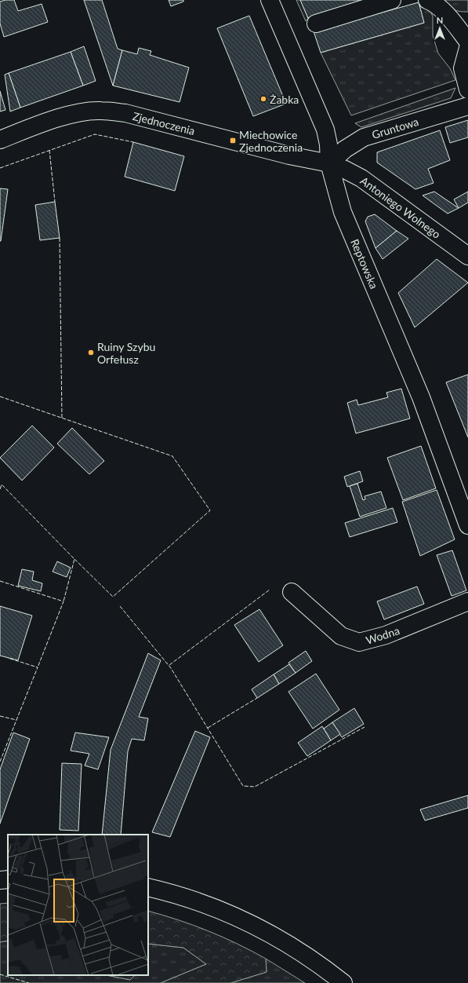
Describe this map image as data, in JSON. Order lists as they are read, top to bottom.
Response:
{
  "streets": {
    "street": [
      "Zjednoczenia",
      "Gruntowa",
      "Antoniego Wolnego",
      "Reptowska",
      "Wodna"
    ]
  },
  "crossings": [
    ["Zjednoczenia", "Gruntowa"],
    ["Zjednoczenia", "Antoniego Wolnego"],
    ["Zjednoczenia", "Reptowska"],
    ["Gruntowa", "Antoniego Wolnego"],
    ["Gruntowa", "Reptowska"],
    ["Antoniego Wolnego", "Reptowska"]
  ],
  "places": {
    "other": ["Żabka", "Ruiny Szybu Orfełusz"],
    "transit": ["Miechowice Zjednoczenia"]
  },
  "north": "top"
}
